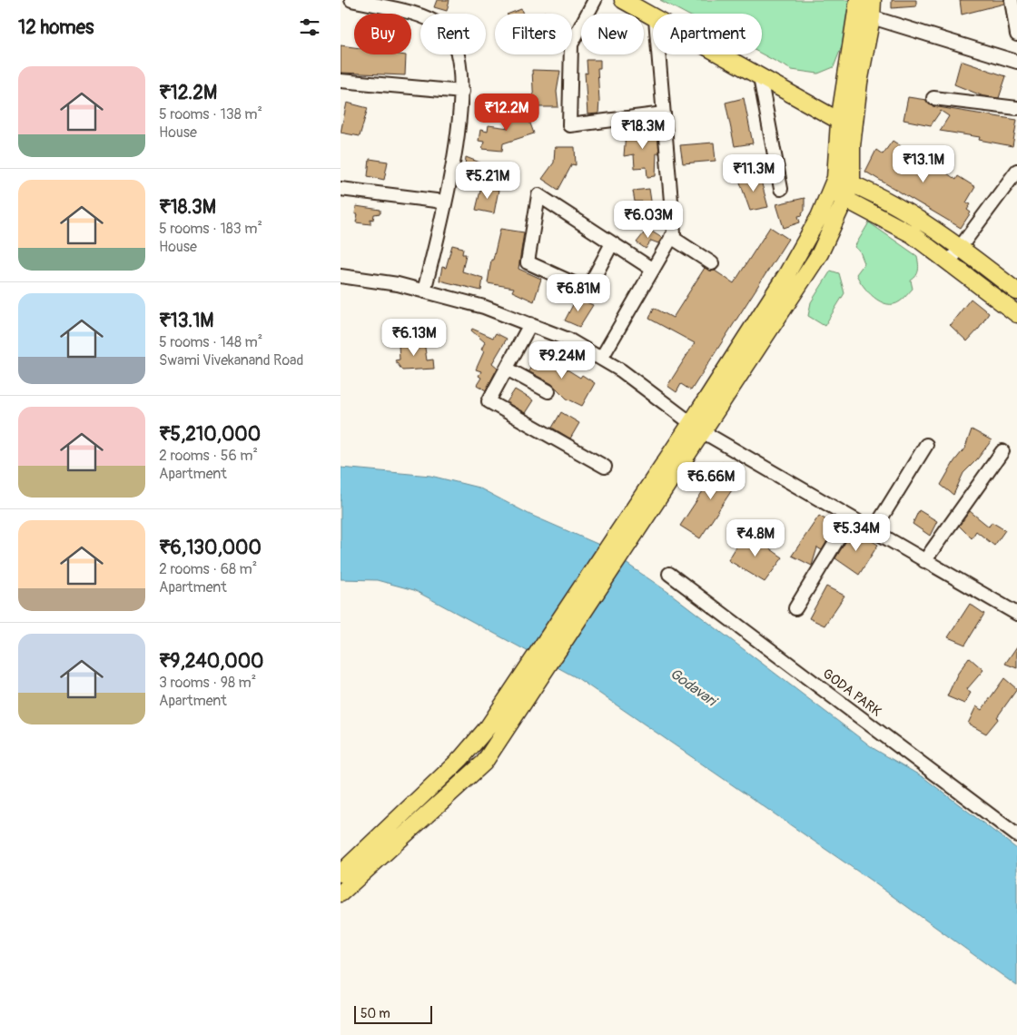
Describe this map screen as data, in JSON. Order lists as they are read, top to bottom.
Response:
{
  "streets": {
    "street": ["GODA PARK"]
  },
  "water": ["Godavari"],
  "scale_bar": "50 m",
  "page": {
    "heading": "12 homes",
    "chip": [
      "Buy",
      "Rent",
      "Filters",
      "New",
      "Apartment"
    ],
    "list": [
      {
        "name": "₹12.2M",
        "note": "5 rooms · 138 m² · House"
      },
      {
        "name": "₹18.3M",
        "note": "5 rooms · 183 m² · House"
      },
      {
        "name": "₹13.1M",
        "note": "5 rooms · 148 m² · Swami Vivekanand Road"
      },
      {
        "name": "₹5,210,000",
        "note": "2 rooms · 56 m² · Apartment"
      },
      {
        "name": "₹6,130,000",
        "note": "2 rooms · 68 m² · Apartment"
      },
      {
        "name": "₹9,240,000",
        "note": "3 rooms · 98 m² · Apartment"
      }
    ],
    "price": [
      "₹12.2M",
      "₹18.3M",
      "₹13.1M",
      "₹11.3M",
      "₹5.21M",
      "₹6.03M",
      "₹6.81M",
      "₹6.13M",
      "₹9.24M",
      "₹6.66M",
      "₹5.34M",
      "₹4.8M"
    ],
    "scale": "50 m"
  }
}
